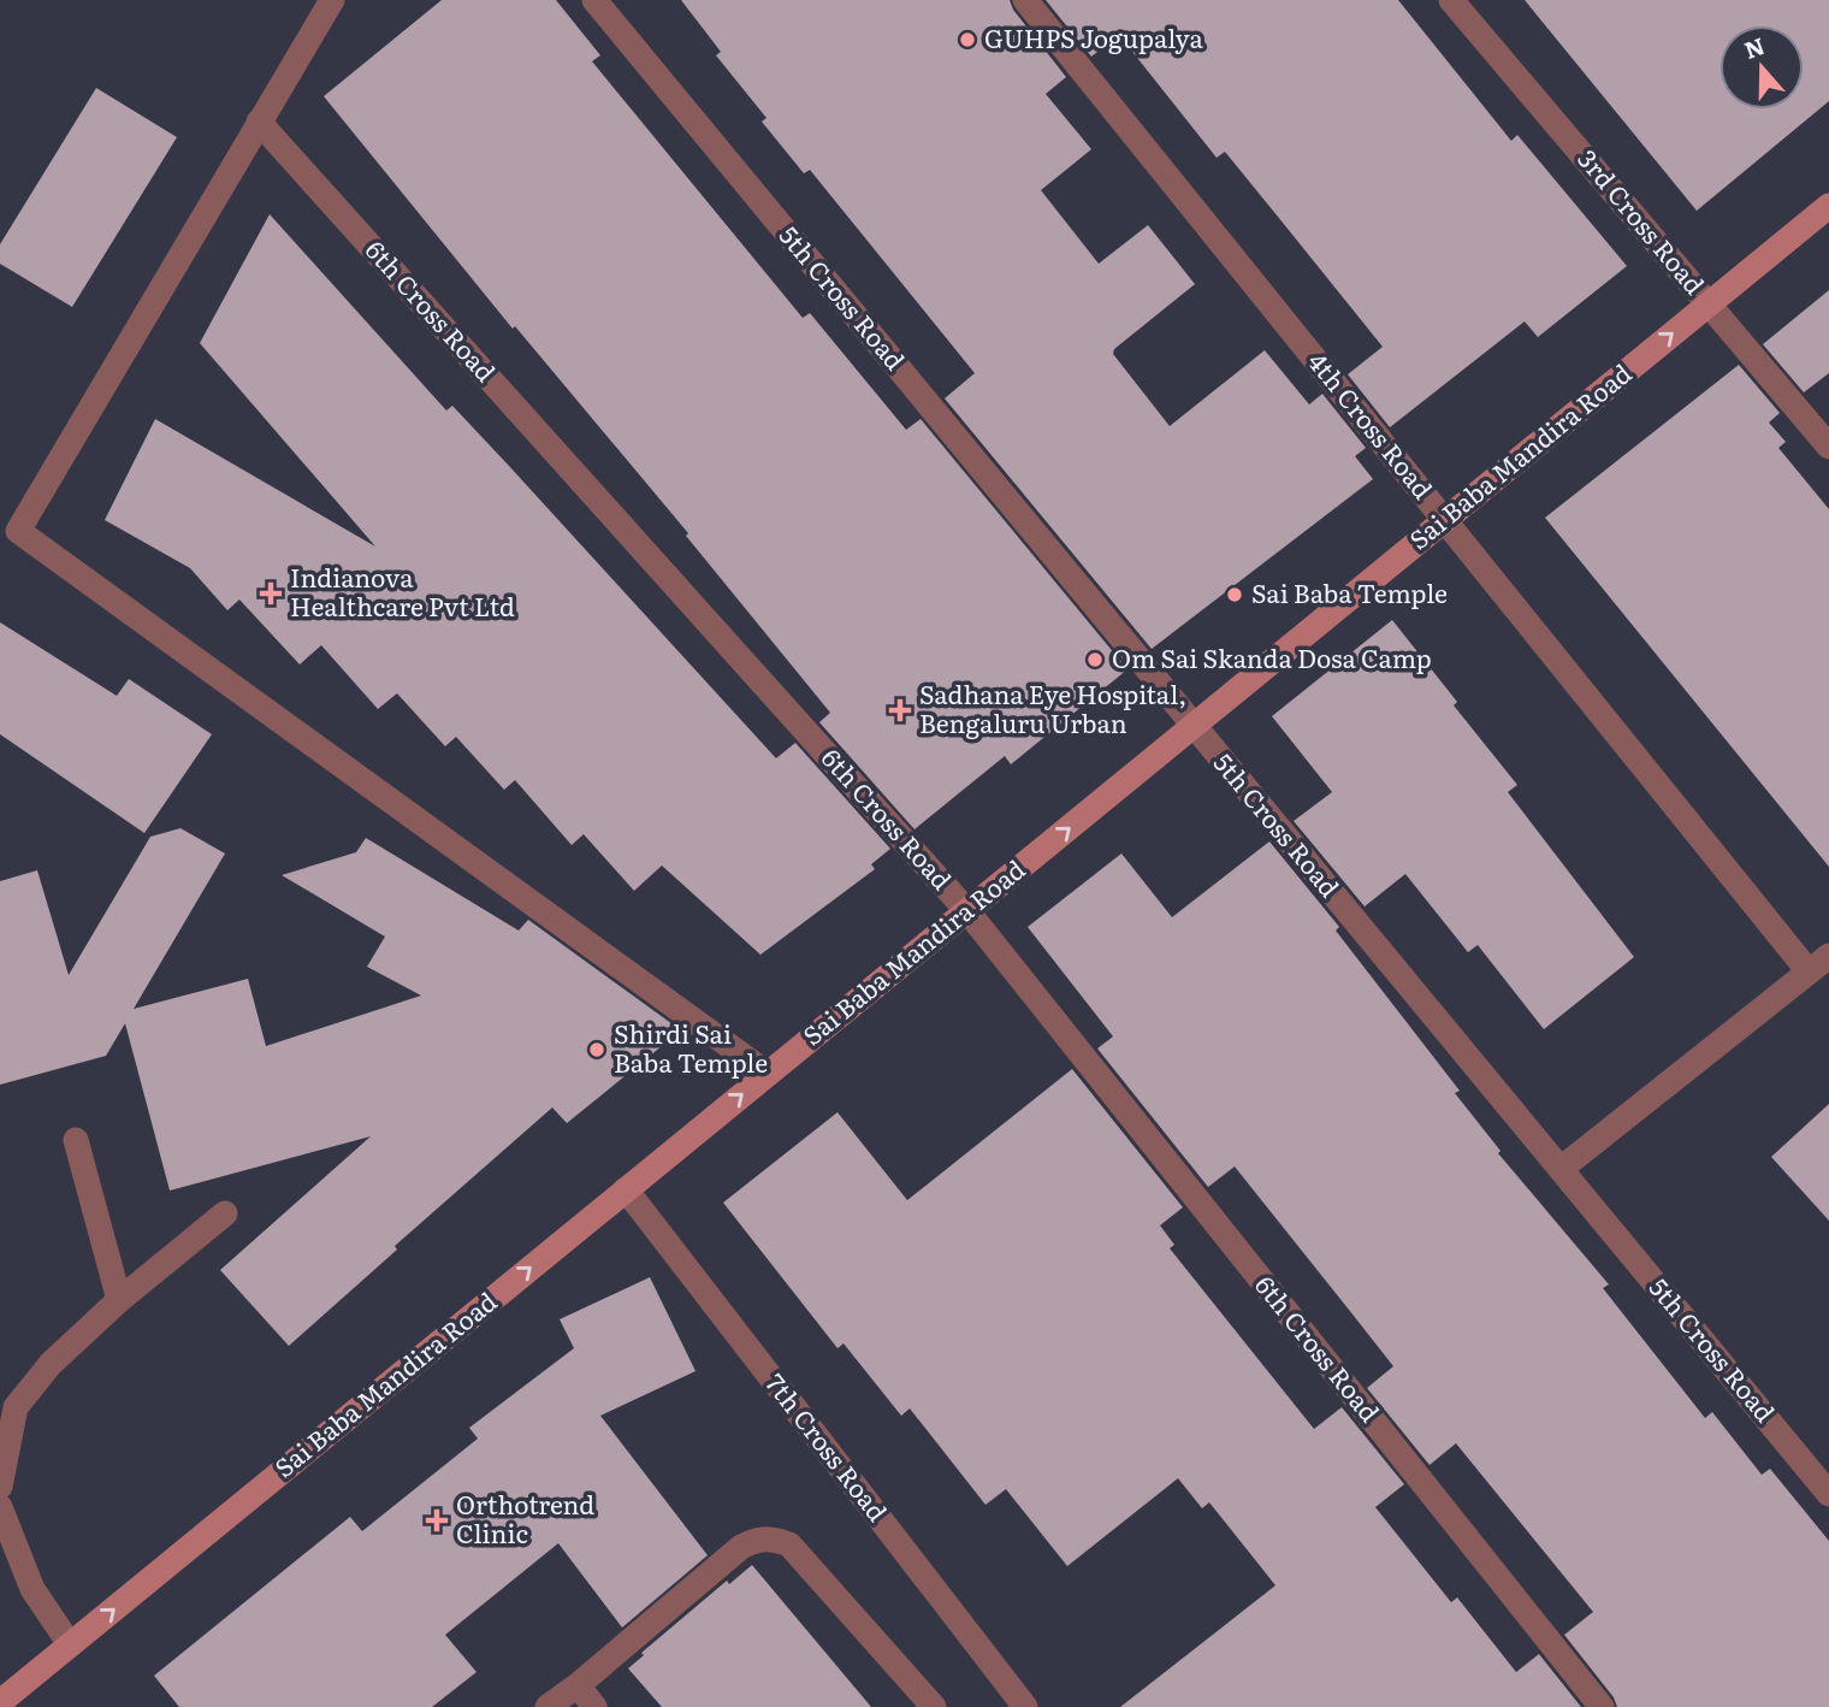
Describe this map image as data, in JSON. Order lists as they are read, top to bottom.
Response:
{
  "streets": {
    "street": [
      "3rd Cross Road",
      "5th Cross Road",
      "6th Cross Road",
      "4th Cross Road",
      "Sai Baba Mandira Road",
      "7th Cross Road"
    ]
  },
  "crossings": [
    ["3rd Cross Road", "Sai Baba Mandira Road"],
    ["5th Cross Road", "Sai Baba Mandira Road"],
    ["6th Cross Road", "Sai Baba Mandira Road"],
    ["4th Cross Road", "Sai Baba Mandira Road"],
    ["Sai Baba Mandira Road", "7th Cross Road"]
  ],
  "one_way": ["Sai Baba Mandira Road"],
  "places": {
    "other": [
      "GUHPS Jogupalya",
      "Sai Baba Temple",
      "Om Sai Skanda Dosa Camp",
      "Shirdi Sai Baba Temple"
    ],
    "health": ["Indianova Healthcare Pvt Ltd", "Sadhana Eye Hospital, Bengaluru Urban", "Orthotrend Clinic"]
  },
  "north": "top"
}
